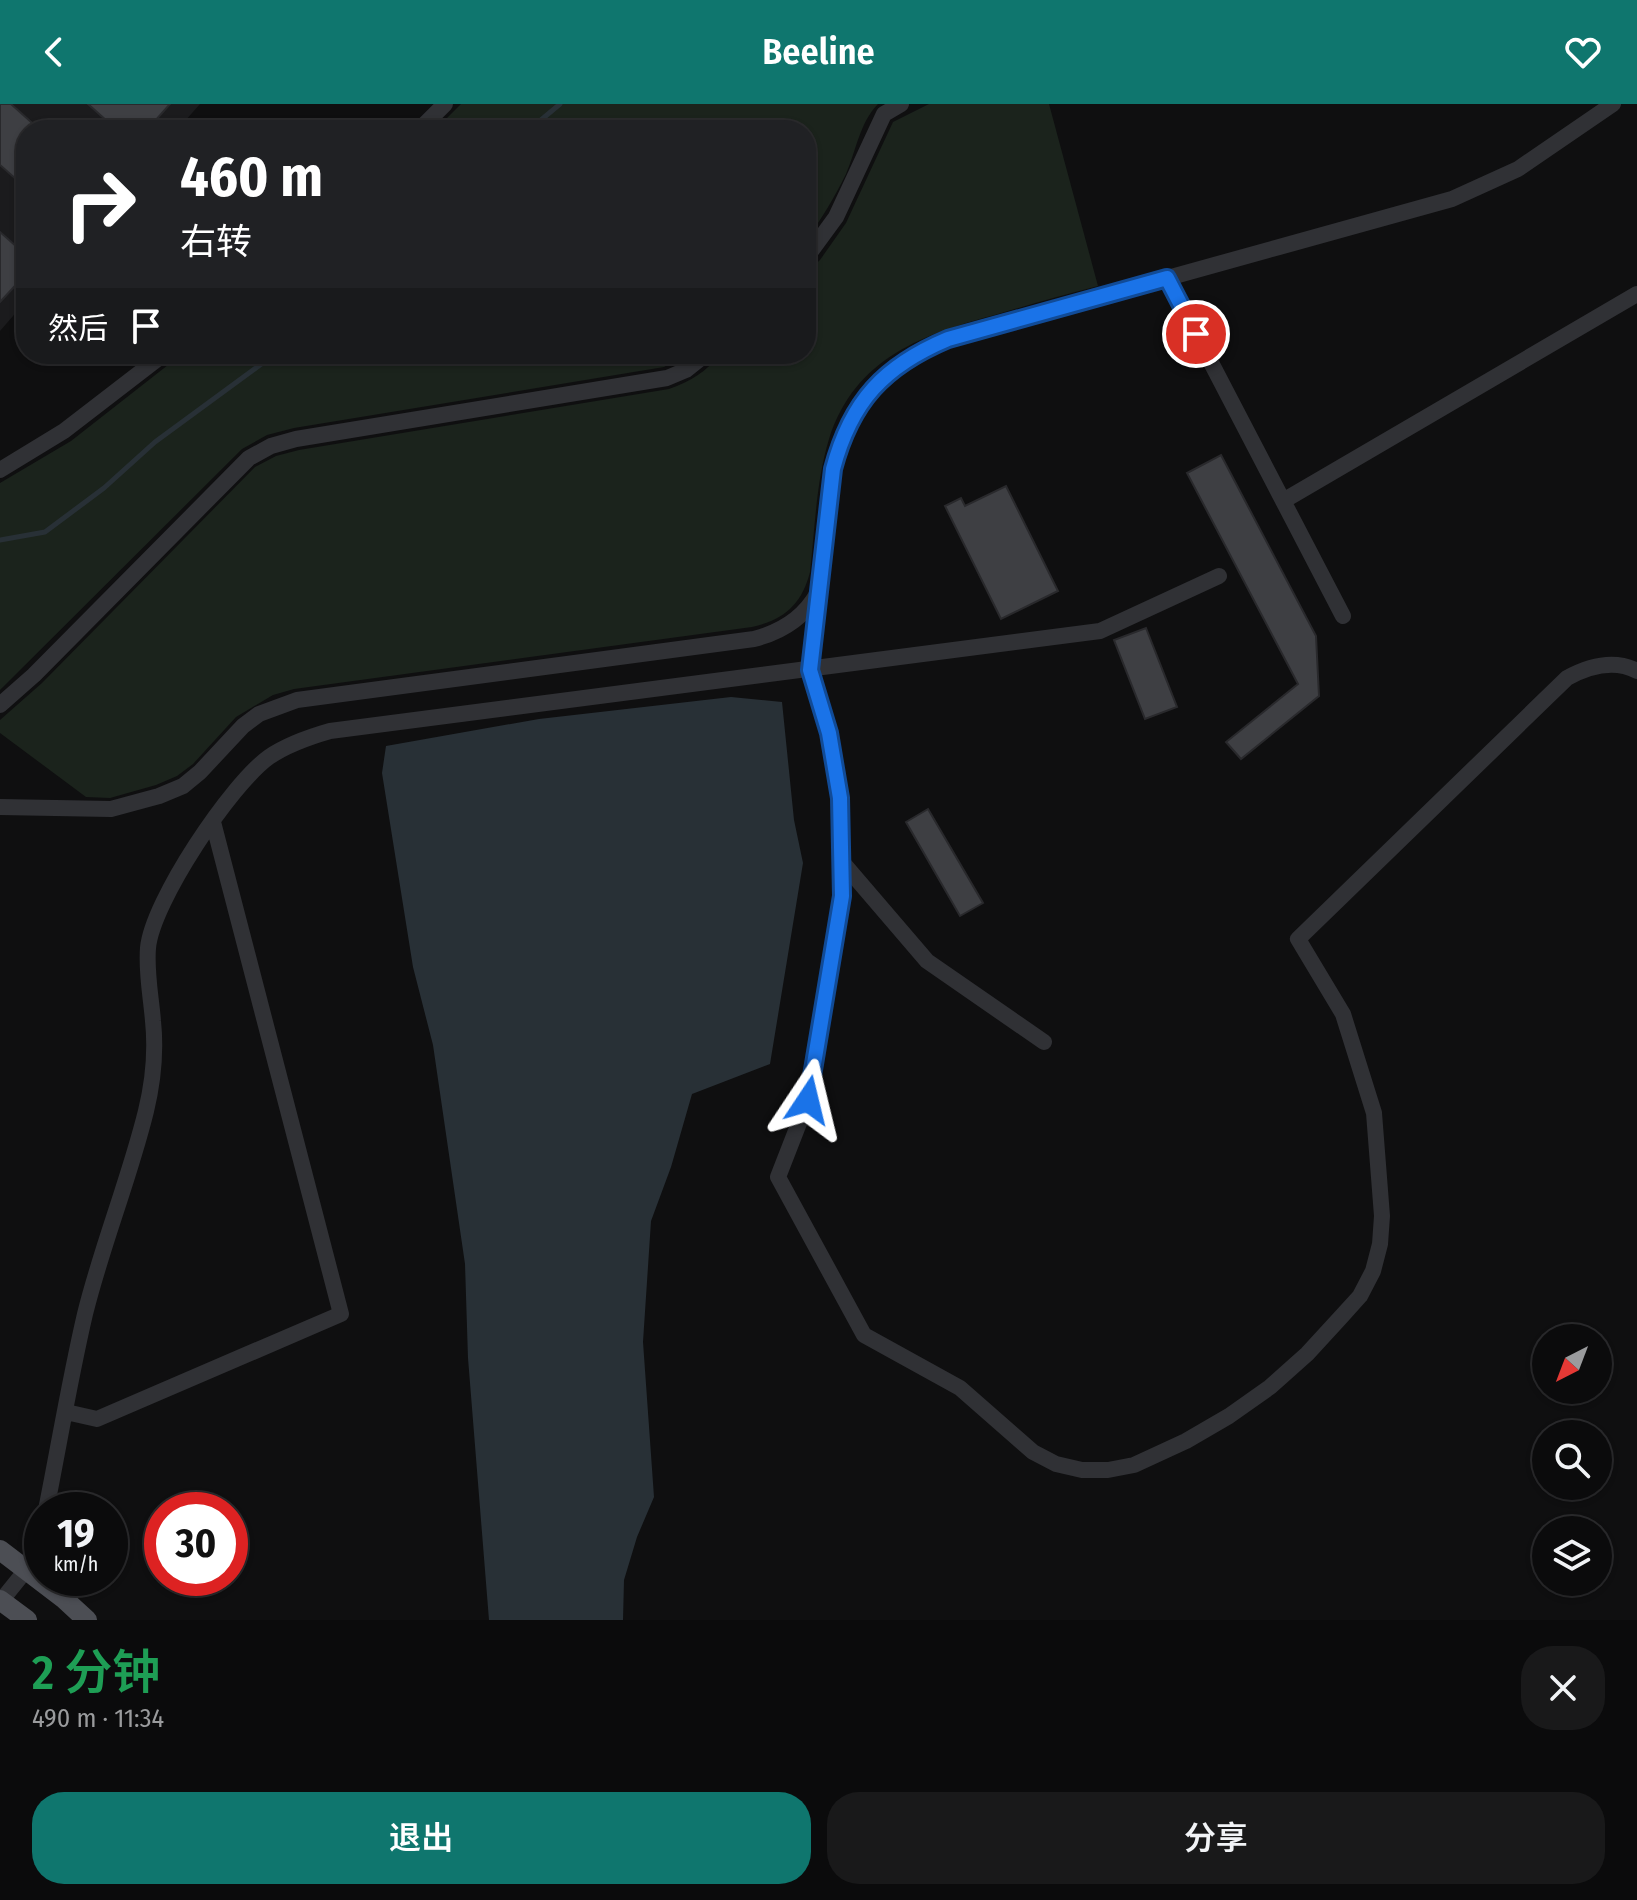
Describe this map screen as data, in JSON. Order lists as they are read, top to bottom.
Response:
{
  "north": "bottom left",
  "page": {
    "header": "Beeline",
    "turn": ["460 m", "右转"],
    "then": "然后",
    "speed": "19 km/h",
    "limit": "30",
    "heading": ["2 分钟", "490 m · 11:34"],
    "buttons": ["退出", "分享"]
  }
}
